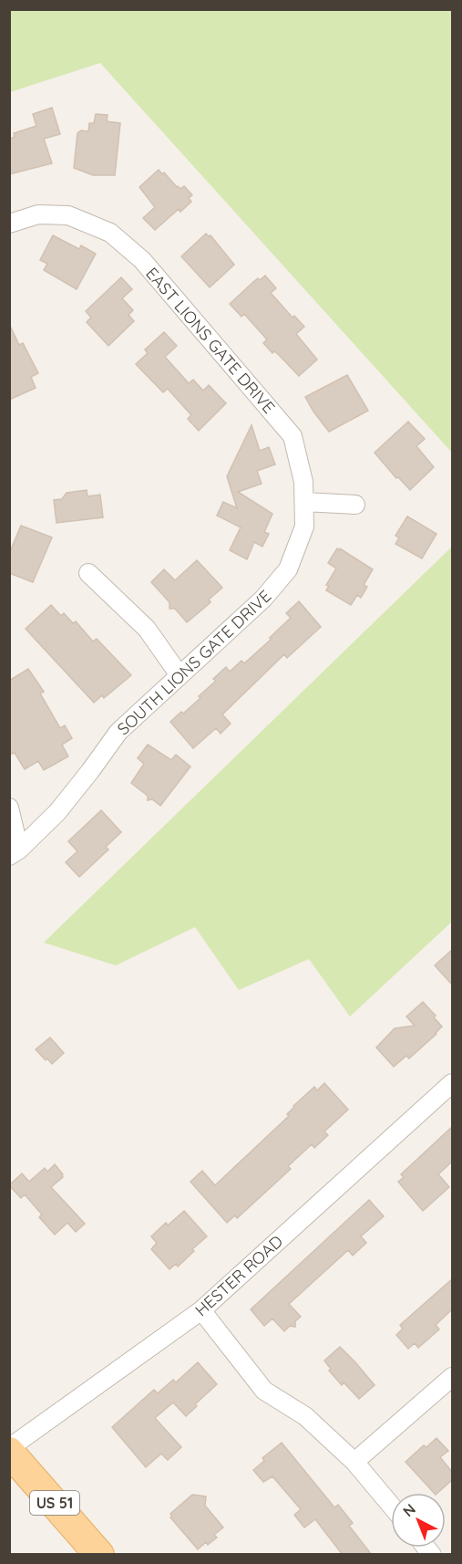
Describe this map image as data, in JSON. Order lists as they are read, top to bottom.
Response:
{
  "streets": {
    "main road": ["US 51"],
    "street": ["EAST LIONS GATE DRIVE", "SOUTH LIONS GATE DRIVE", "HESTER ROAD"]
  },
  "crossings": [
    ["EAST LIONS GATE DRIVE", "SOUTH LIONS GATE DRIVE"],
    ["HESTER ROAD", "US 51"]
  ],
  "north": "top left"
}
